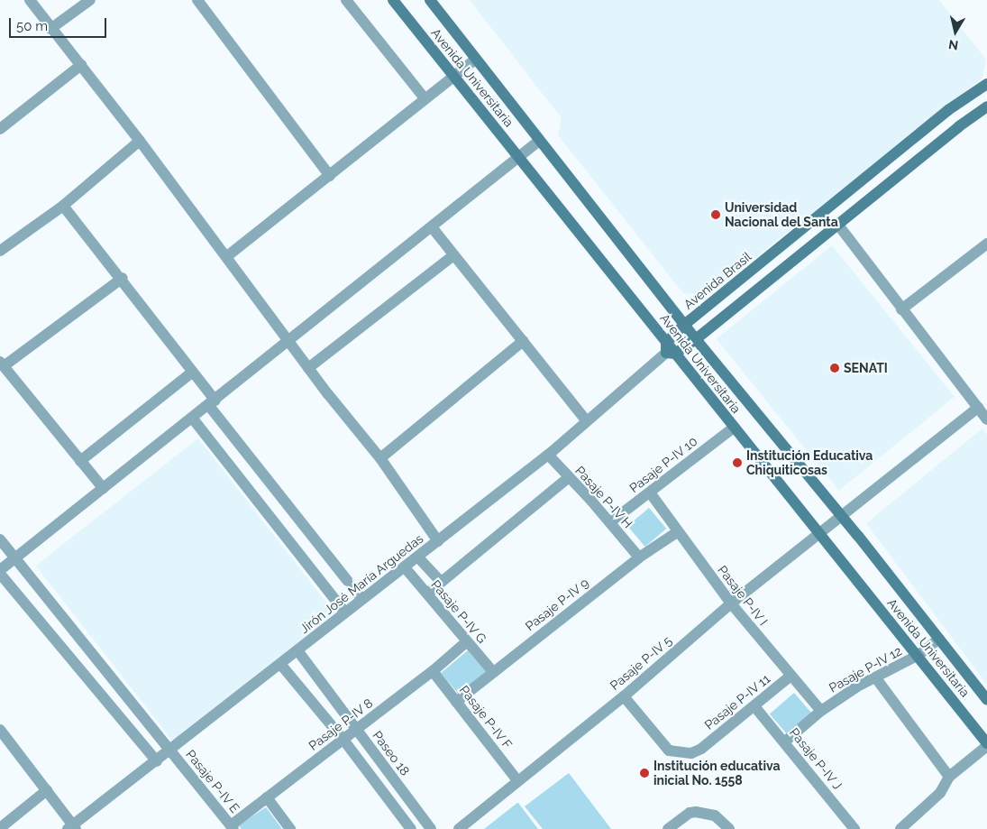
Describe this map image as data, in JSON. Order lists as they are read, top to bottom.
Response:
{
  "streets": {
    "main road": ["Avenida Universitaria", "Avenida Brasil"],
    "street": [
      "Pasaje P-IV 10",
      "Pasaje P-IV H",
      "Jirón José María Arguedas",
      "Pasaje P-IV I",
      "Pasaje P-IV 9",
      "Pasaje P-IV G",
      "Pasaje P-IV 5",
      "Pasaje P-IV 12",
      "Pasaje P-IV 11",
      "Pasaje P-IV F",
      "Pasaje P-IV 8",
      "Paseo 18",
      "Pasaje P-IV J",
      "Pasaje P-IV E"
    ]
  },
  "crossings": [
    ["Avenida Universitaria", "Avenida Brasil"],
    ["Avenida Universitaria", "Pasaje P-IV 10"],
    ["Avenida Universitaria", "Jirón José María Arguedas"],
    ["Avenida Universitaria", "Pasaje P-IV 5"],
    ["Avenida Universitaria", "Pasaje P-IV 12"],
    ["Avenida Brasil", "Jirón José María Arguedas"],
    ["Pasaje P-IV 10", "Pasaje P-IV H"],
    ["Pasaje P-IV 10", "Pasaje P-IV I"],
    ["Pasaje P-IV H", "Jirón José María Arguedas"],
    ["Pasaje P-IV H", "Pasaje P-IV 9"],
    ["Jirón José María Arguedas", "Pasaje P-IV G"],
    ["Jirón José María Arguedas", "Paseo 18"],
    ["Jirón José María Arguedas", "Pasaje P-IV E"],
    ["Pasaje P-IV I", "Pasaje P-IV 9"],
    ["Pasaje P-IV I", "Pasaje P-IV 5"],
    ["Pasaje P-IV I", "Pasaje P-IV 12"],
    ["Pasaje P-IV I", "Pasaje P-IV 11"],
    ["Pasaje P-IV 9", "Pasaje P-IV G"],
    ["Pasaje P-IV 9", "Pasaje P-IV F"],
    ["Pasaje P-IV G", "Pasaje P-IV 8"],
    ["Pasaje P-IV 5", "Pasaje P-IV 11"],
    ["Pasaje P-IV 5", "Pasaje P-IV F"],
    ["Pasaje P-IV 12", "Pasaje P-IV J"],
    ["Pasaje P-IV 11", "Pasaje P-IV J"],
    ["Pasaje P-IV F", "Pasaje P-IV 8"],
    ["Pasaje P-IV 8", "Paseo 18"],
    ["Pasaje P-IV 8", "Pasaje P-IV E"]
  ],
  "places": [
    "Universidad Nacional del Santa",
    "SENATI",
    "Institución Educativa Chiquiticosas",
    "Institución educativa inicial No. 1558"
  ],
  "scale_bar": "50 m",
  "north": "bottom"
}
